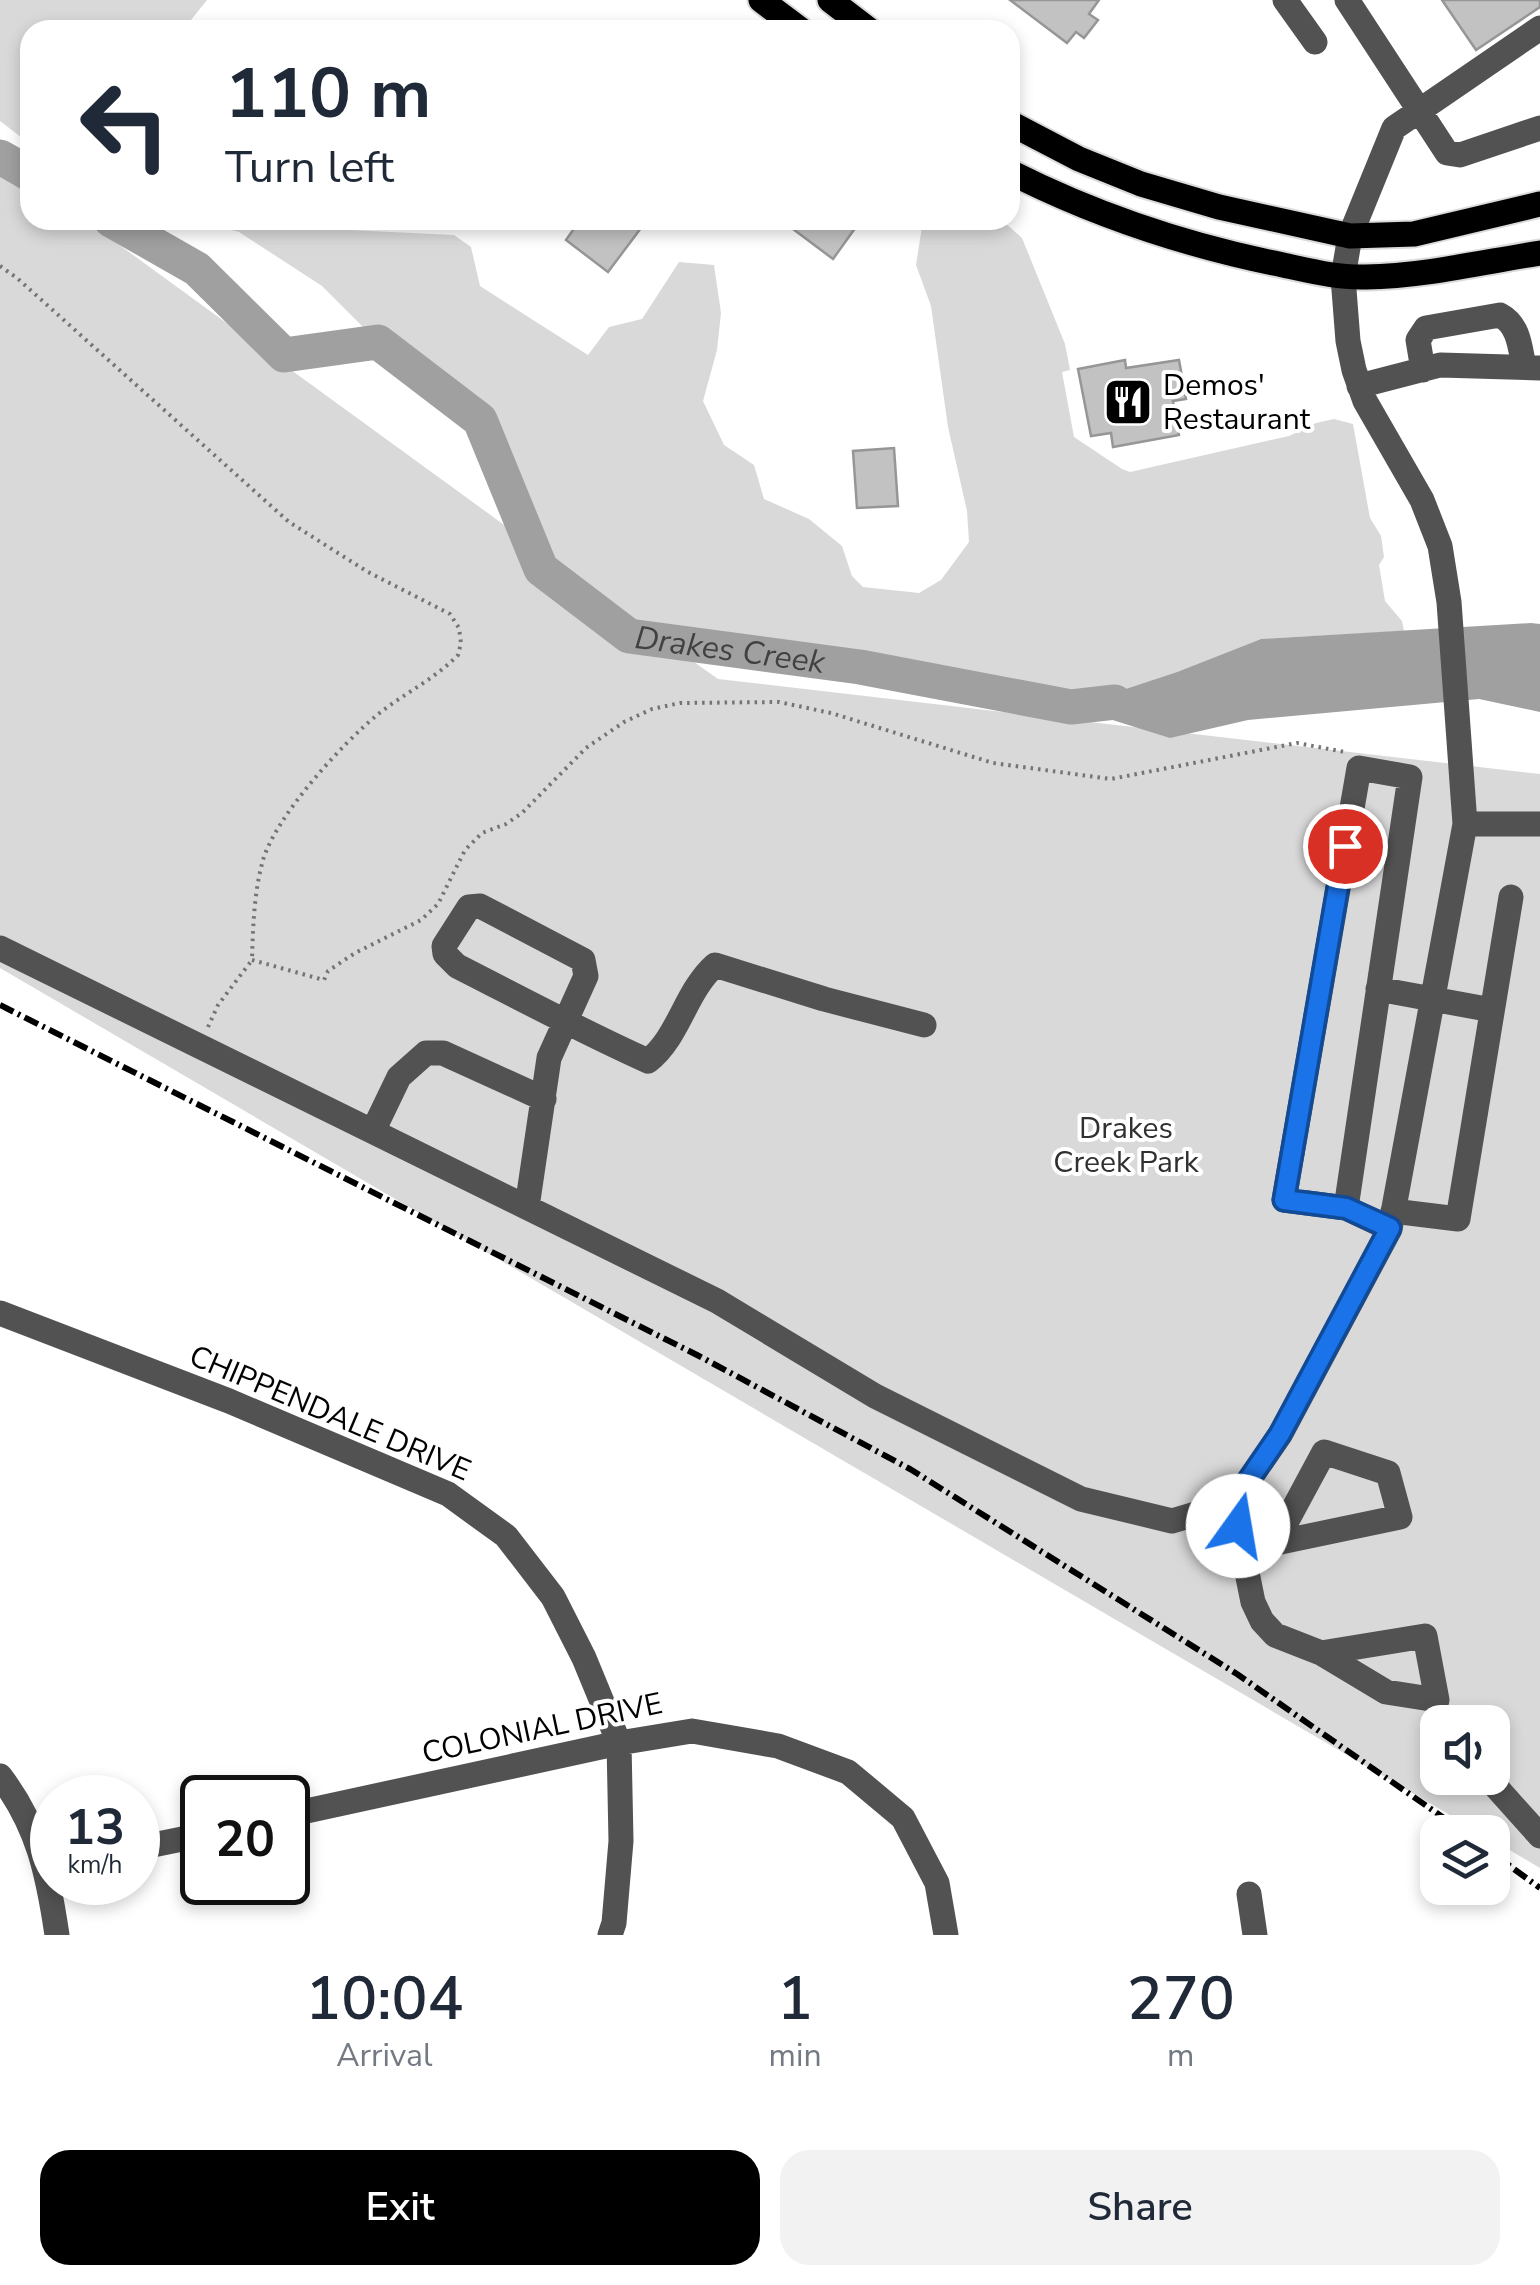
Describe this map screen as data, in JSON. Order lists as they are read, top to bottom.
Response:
{
  "streets": {
    "street": ["CHIPPENDALE DRIVE", "COLONIAL DRIVE"]
  },
  "crossings": [
    ["CHIPPENDALE DRIVE", "COLONIAL DRIVE"]
  ],
  "water": ["Drakes Creek"],
  "parks": ["Drakes Creek Park"],
  "places": {
    "restaurant": ["Demos' Restaurant"]
  },
  "page": {
    "turn": ["110 m", "Turn left"],
    "speed": "13 km/h",
    "limit": "20",
    "eta": [
      "10:04",
      "Arrival",
      "1",
      "min",
      "270",
      "m"
    ],
    "buttons": ["Exit", "Share"]
  }
}
